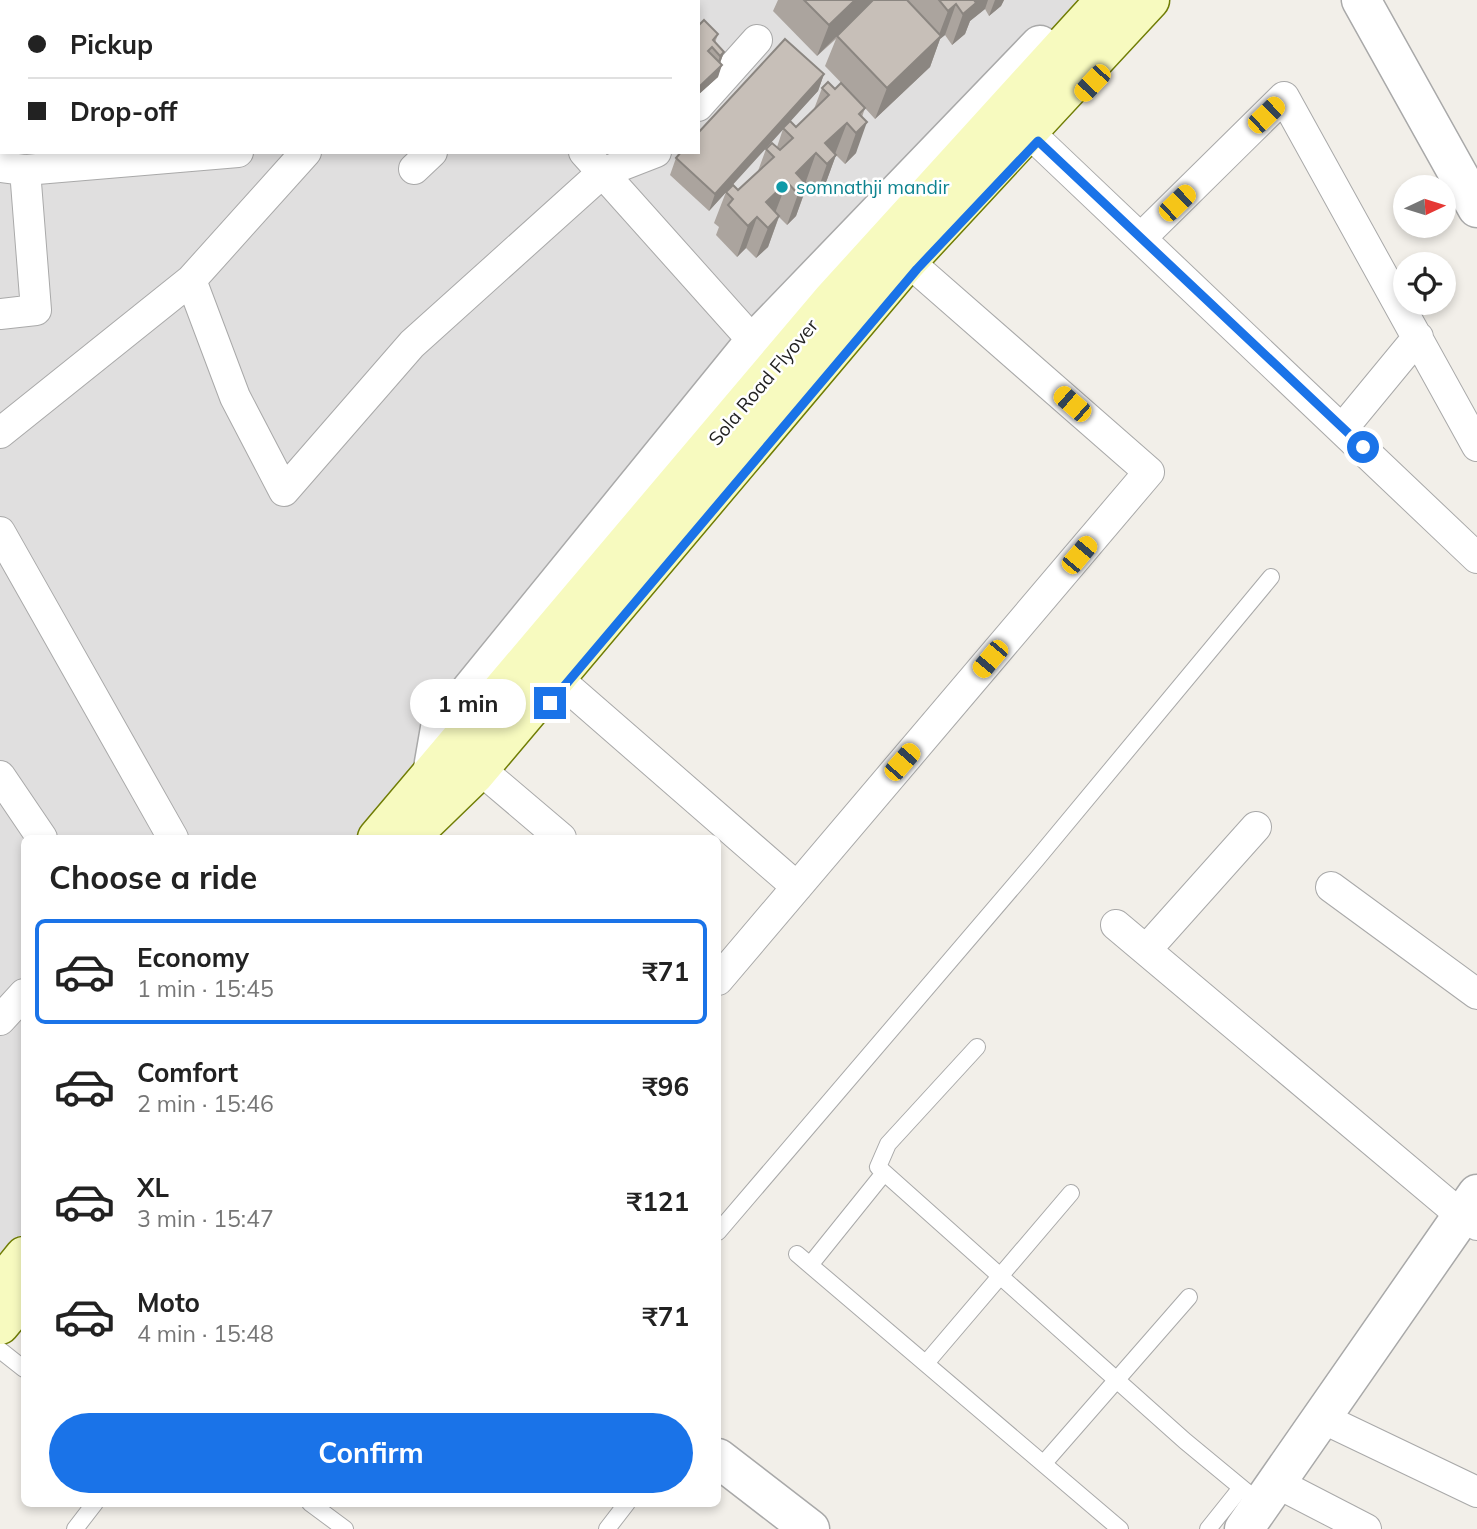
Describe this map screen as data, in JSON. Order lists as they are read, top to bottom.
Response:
{
  "streets": {
    "main road": ["Sola Road Flyover"]
  },
  "places": ["somnathji mandir"],
  "north": "right",
  "page": {
    "banner": ["Pickup", "Drop-off"],
    "bubble": "1 min",
    "heading": "Choose a ride",
    "list": [
      {
        "name": "Economy",
        "note": "1 min · 15:45",
        "value": "₹71"
      },
      {
        "name": "Comfort",
        "note": "2 min · 15:46",
        "value": "₹96"
      },
      {
        "name": "XL",
        "note": "3 min · 15:47",
        "value": "₹121"
      },
      {
        "name": "Moto",
        "note": "4 min · 15:48",
        "value": "₹71"
      }
    ],
    "buttons": "Confirm"
  }
}
